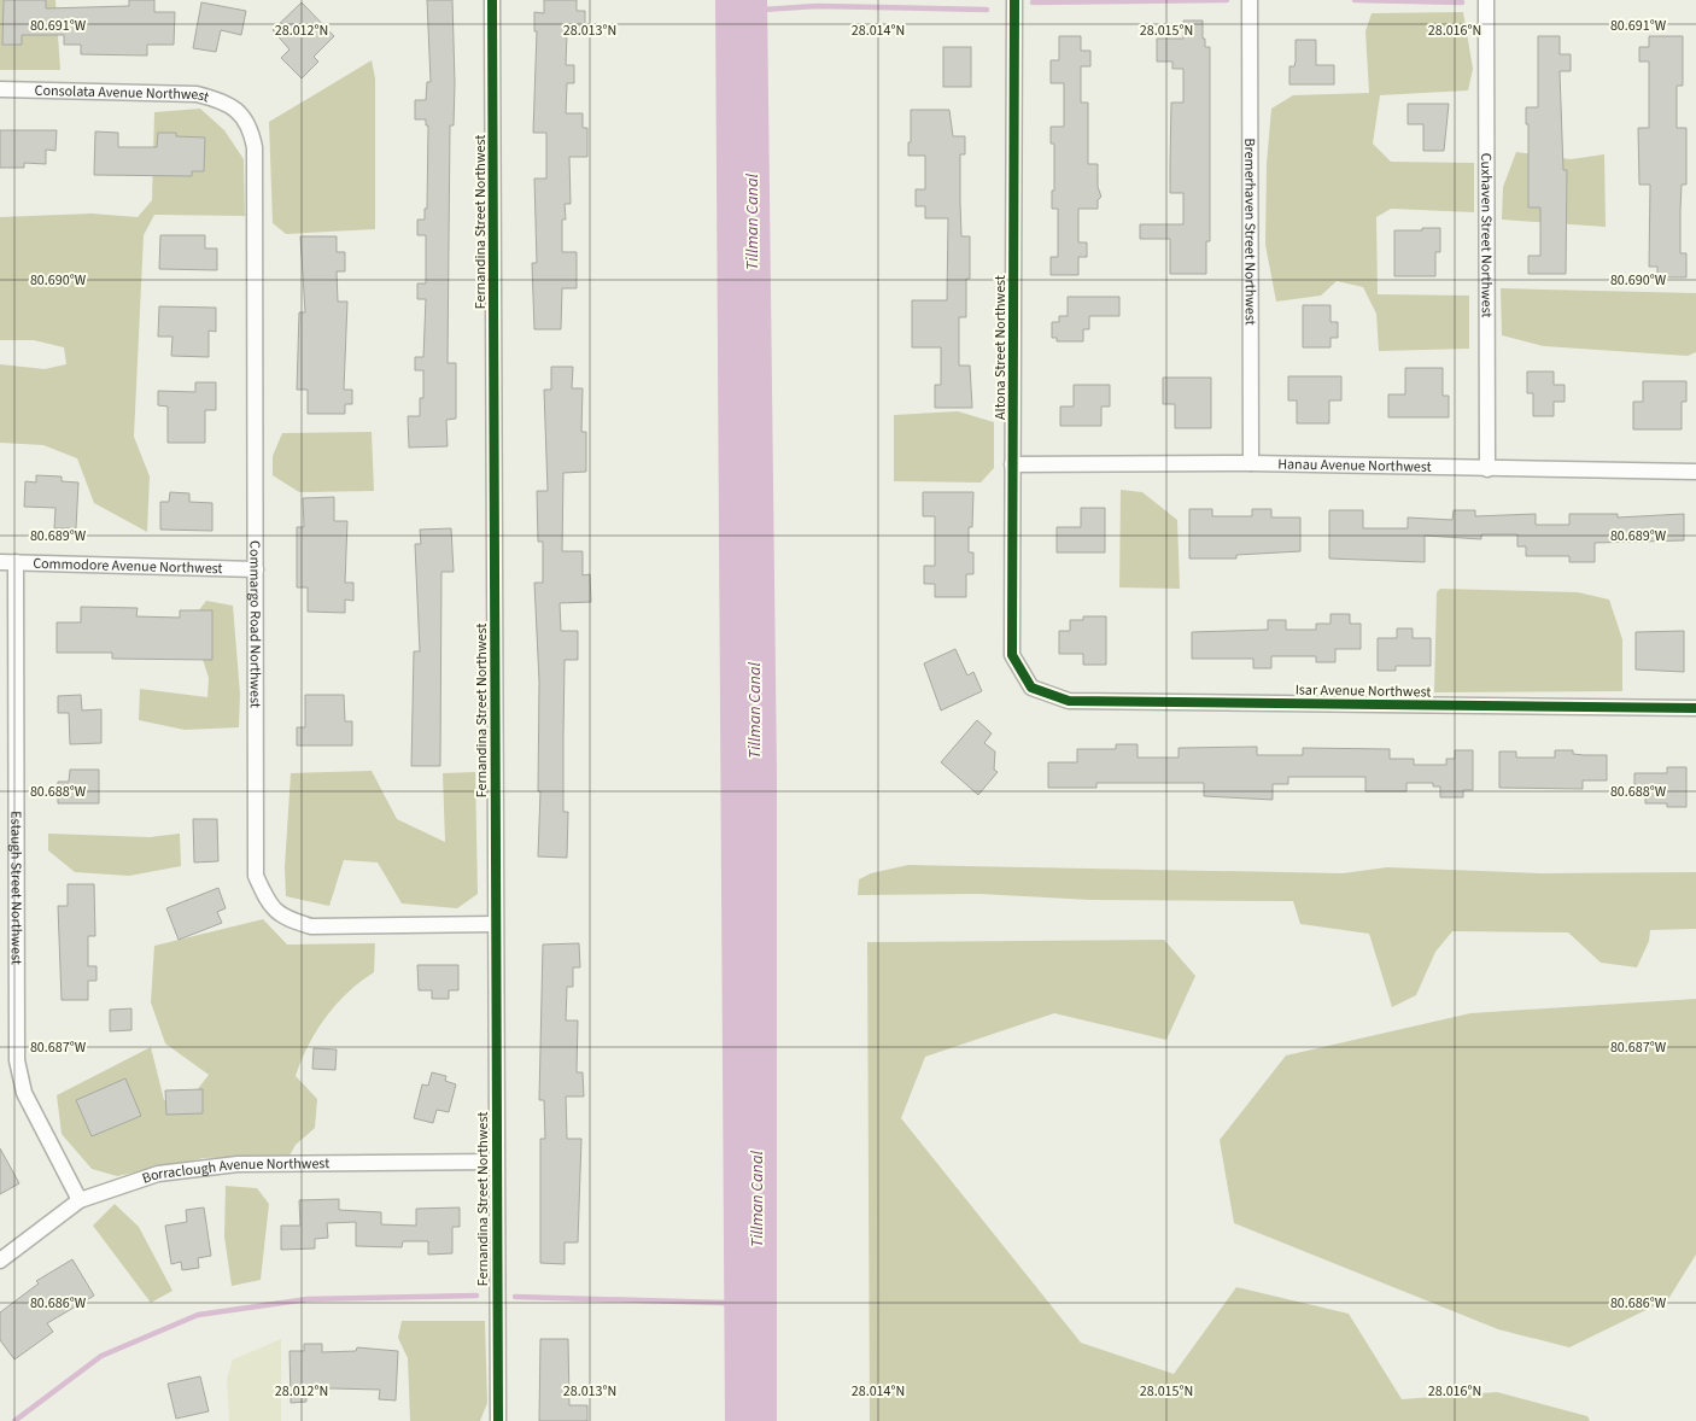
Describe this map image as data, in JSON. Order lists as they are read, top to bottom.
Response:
{
  "streets": {
    "street": [
      "Consolata Avenue Northwest",
      "Fernandina Street Northwest",
      "Bremerhaven Street Northwest",
      "Cuxhaven Street Northwest",
      "Altona Street Northwest",
      "Hanau Avenue Northwest",
      "Commodore Avenue Northwest",
      "Commargo Road Northwest",
      "Isar Avenue Northwest",
      "Estaugh Street Northwest",
      "Borraclough Avenue Northwest"
    ]
  },
  "crossings": [
    ["Consolata Avenue Northwest", "Commargo Road Northwest"],
    ["Fernandina Street Northwest", "Commargo Road Northwest"],
    ["Fernandina Street Northwest", "Borraclough Avenue Northwest"],
    ["Bremerhaven Street Northwest", "Hanau Avenue Northwest"],
    ["Cuxhaven Street Northwest", "Hanau Avenue Northwest"],
    ["Altona Street Northwest", "Hanau Avenue Northwest"],
    ["Altona Street Northwest", "Isar Avenue Northwest"],
    ["Commodore Avenue Northwest", "Commargo Road Northwest"],
    ["Commodore Avenue Northwest", "Estaugh Street Northwest"],
    ["Estaugh Street Northwest", "Borraclough Avenue Northwest"]
  ],
  "water": ["Tillman Canal"],
  "coordinates": [
    "80.691°W",
    "28.012°N",
    "28.013°N",
    "28.014°N",
    "28.015°N",
    "28.016°N",
    "80.690°W",
    "80.689°W",
    "80.688°W",
    "80.687°W",
    "80.686°W"
  ]
}
